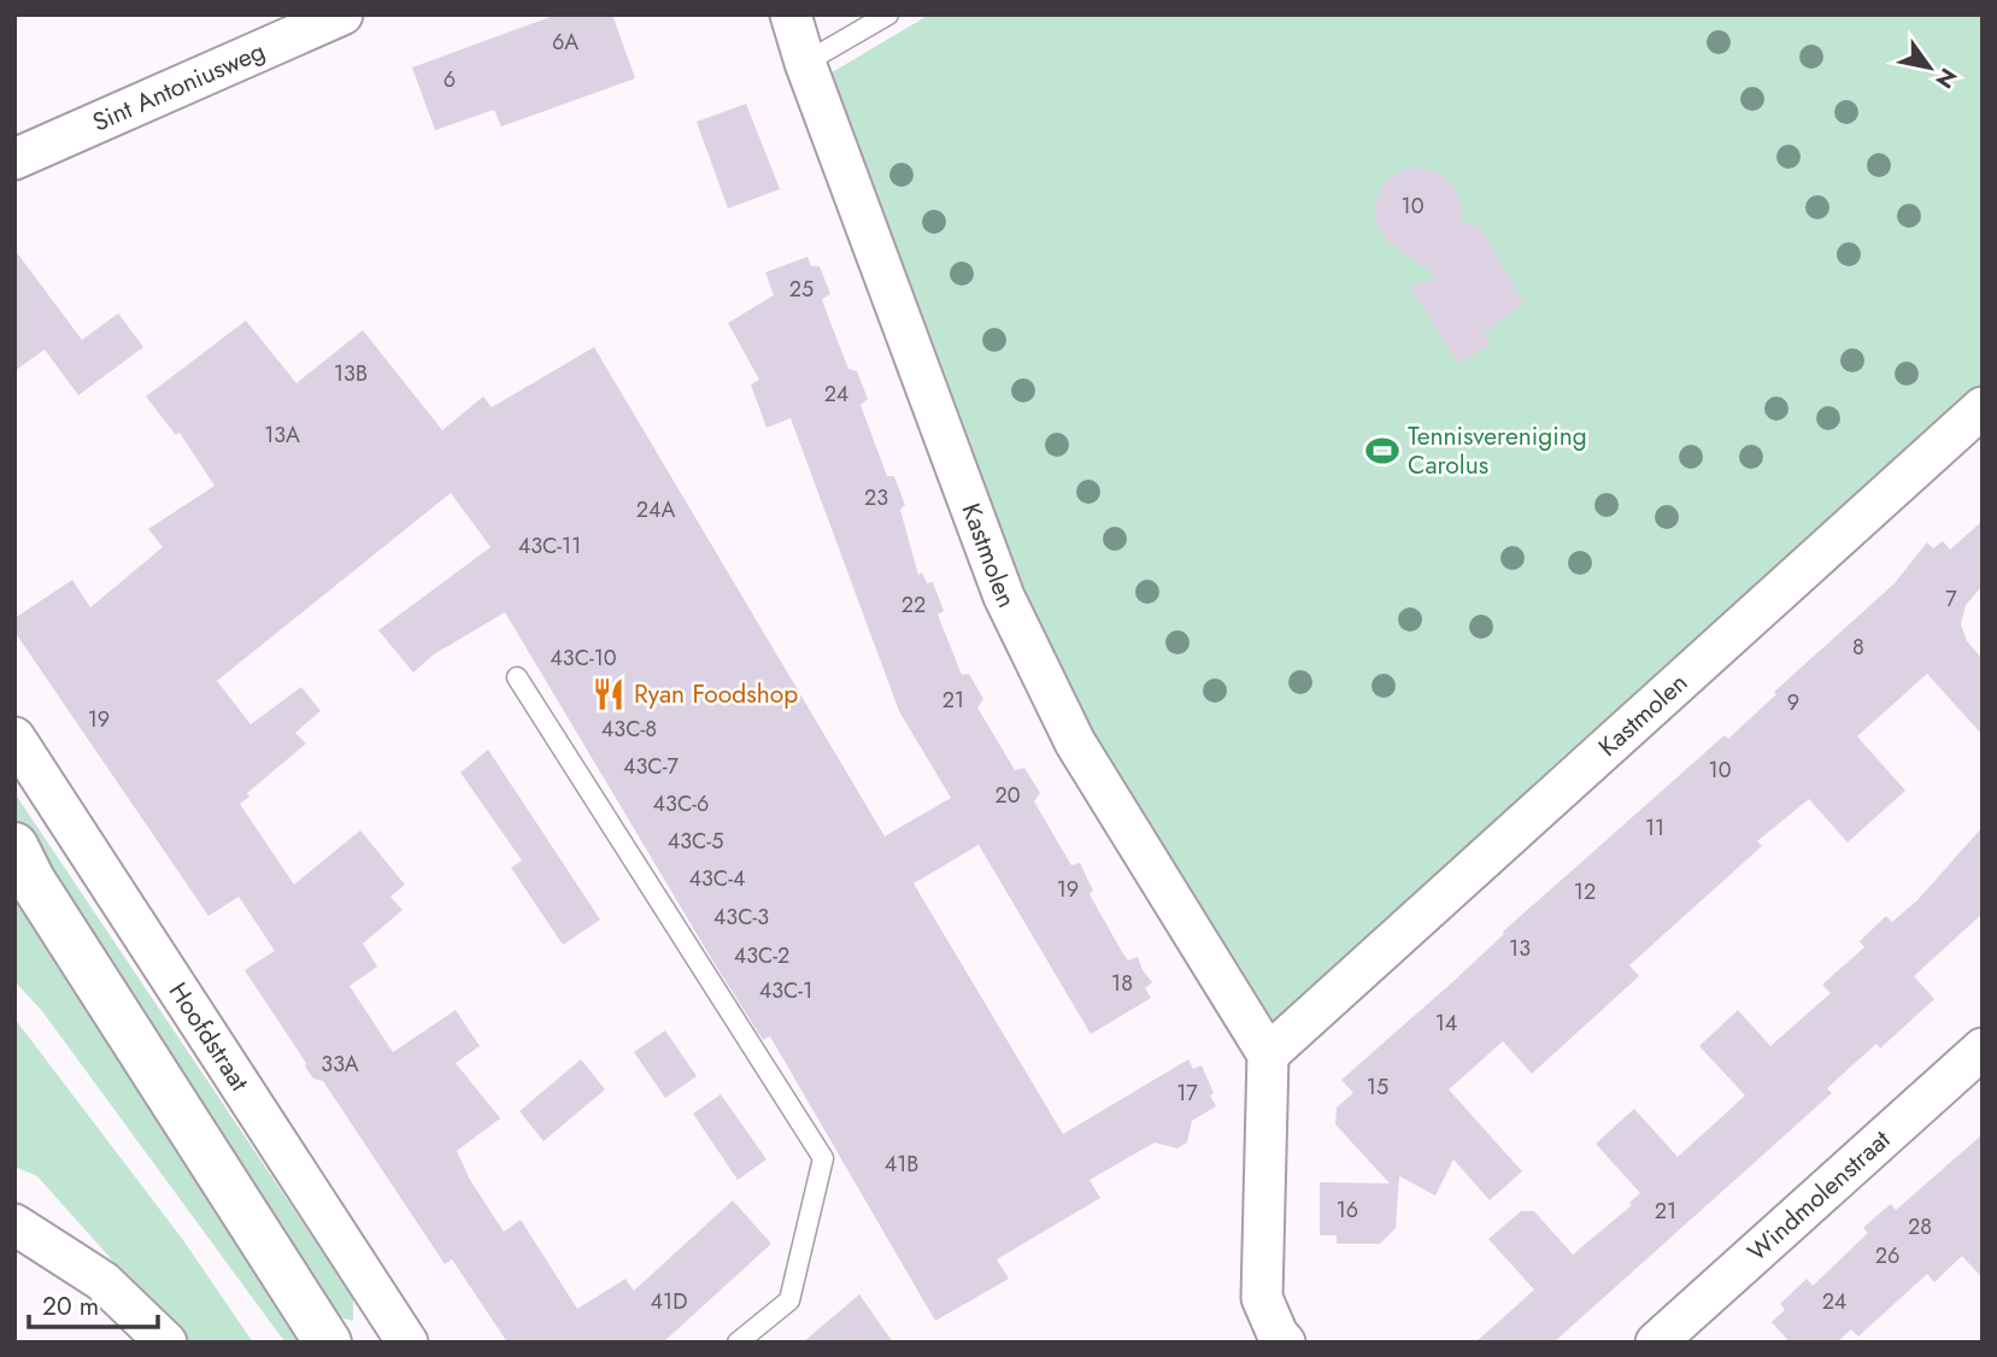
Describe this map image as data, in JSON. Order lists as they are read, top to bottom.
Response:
{
  "streets": {
    "street": [
      "Sint Antoniusweg",
      "Kastmolen",
      "Hoofdstraat",
      "Windmolenstraat"
    ]
  },
  "places": {
    "sports": ["Tennisvereniging Carolus"],
    "restaurant": ["Ryan Foodshop"]
  },
  "house_numbers": [
    "6A",
    "6",
    "10",
    "25",
    "13B",
    "24",
    "13A",
    "23",
    "24A",
    "43C-11",
    "7",
    "22",
    "8",
    "43C-10",
    "21",
    "9",
    "19",
    "43C-8",
    "43C-7",
    "10",
    "20",
    "43C-6",
    "11",
    "43C-5",
    "43C-4",
    "19",
    "12",
    "43C-3",
    "13",
    "43C-2",
    "18",
    "43C-1",
    "14",
    "33A",
    "15",
    "17",
    "41B",
    "16",
    "21",
    "28",
    "26",
    "41D",
    "24"
  ],
  "scale_bar": "20 m",
  "north": "bottom right"
}
